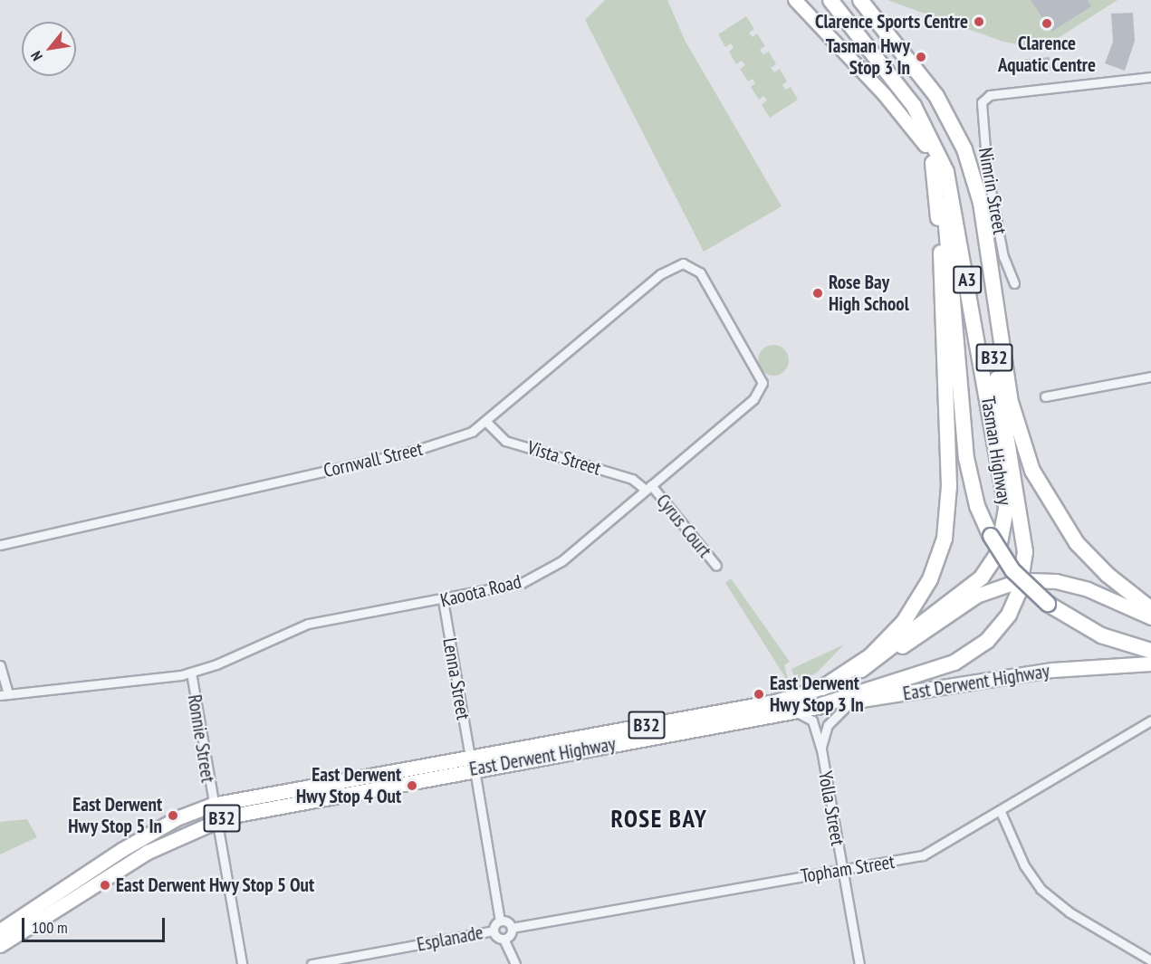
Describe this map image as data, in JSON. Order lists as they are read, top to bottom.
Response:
{
  "streets": {
    "highway": ["A3", "B32", "Tasman Highway"],
    "main road": ["East Derwent Highway"],
    "street": [
      "Nimrin Street",
      "Vista Street",
      "Cornwall Street",
      "Cyrus Court",
      "Kaoota Road",
      "Lenna Street",
      "Ronnie Street",
      "Yolla Street",
      "Topham Street",
      "Esplanade"
    ]
  },
  "crossings": [
    ["B32", "Tasman Highway"],
    ["B32", "East Derwent Highway"],
    ["Tasman Highway", "East Derwent Highway"],
    ["Vista Street", "Cornwall Street"],
    ["Vista Street", "Cyrus Court"],
    ["Vista Street", "Kaoota Road"],
    ["Cornwall Street", "Kaoota Road"],
    ["Cyrus Court", "Kaoota Road"],
    ["Kaoota Road", "Lenna Street"],
    ["Kaoota Road", "Ronnie Street"],
    ["Lenna Street", "East Derwent Highway"],
    ["East Derwent Highway", "Ronnie Street"],
    ["East Derwent Highway", "Yolla Street"],
    ["Yolla Street", "Topham Street"]
  ],
  "districts": ["ROSE BAY"],
  "places": [
    "Clarence Sports Centre",
    "Clarence Aquatic Centre",
    "Tasman Hwy Stop 3 In",
    "Rose Bay High School",
    "East Derwent Hwy Stop 3 In",
    "East Derwent Hwy Stop 4 Out",
    "East Derwent Hwy Stop 5 In",
    "East Derwent Hwy Stop 5 Out"
  ],
  "scale_bar": "100 m",
  "north": "bottom left"
}
